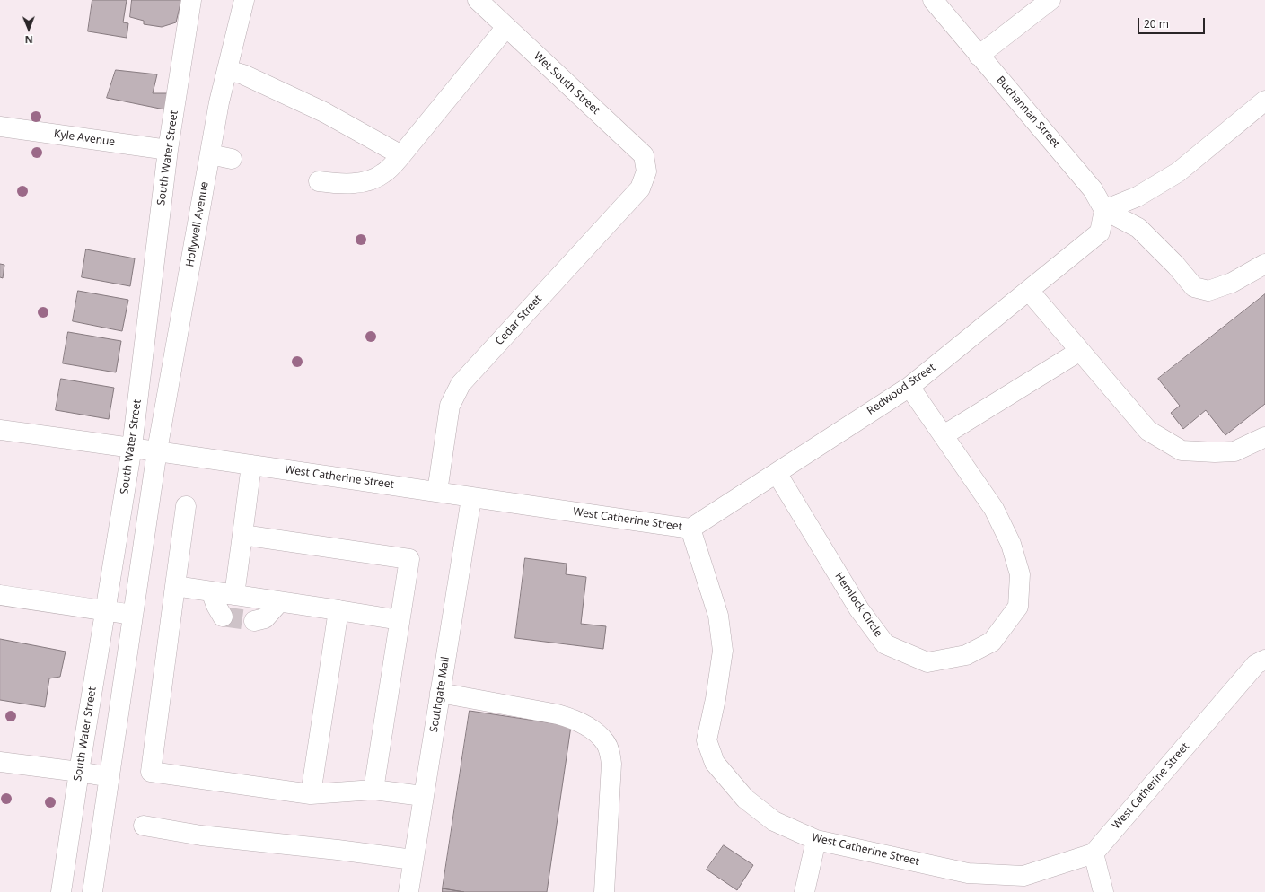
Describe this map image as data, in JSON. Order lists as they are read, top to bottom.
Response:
{
  "streets": {
    "street": [
      "Wet South Street",
      "Buchannan Street",
      "Kyle Avenue",
      "South Water Street",
      "Hollywell Avenue",
      "Cedar Street",
      "Redwood Street",
      "West Catherine Street",
      "Hemlock Circle",
      "Southgate Mall"
    ]
  },
  "crossings": [
    ["Wet South Street", "Cedar Street"],
    ["Buchannan Street", "Redwood Street"],
    ["Kyle Avenue", "South Water Street"],
    ["South Water Street", "West Catherine Street"],
    ["Hollywell Avenue", "West Catherine Street"],
    ["Cedar Street", "West Catherine Street"],
    ["Redwood Street", "West Catherine Street"],
    ["Redwood Street", "Hemlock Circle"],
    ["West Catherine Street", "Southgate Mall"]
  ],
  "scale_bar": "20 m",
  "north": "bottom"
}
